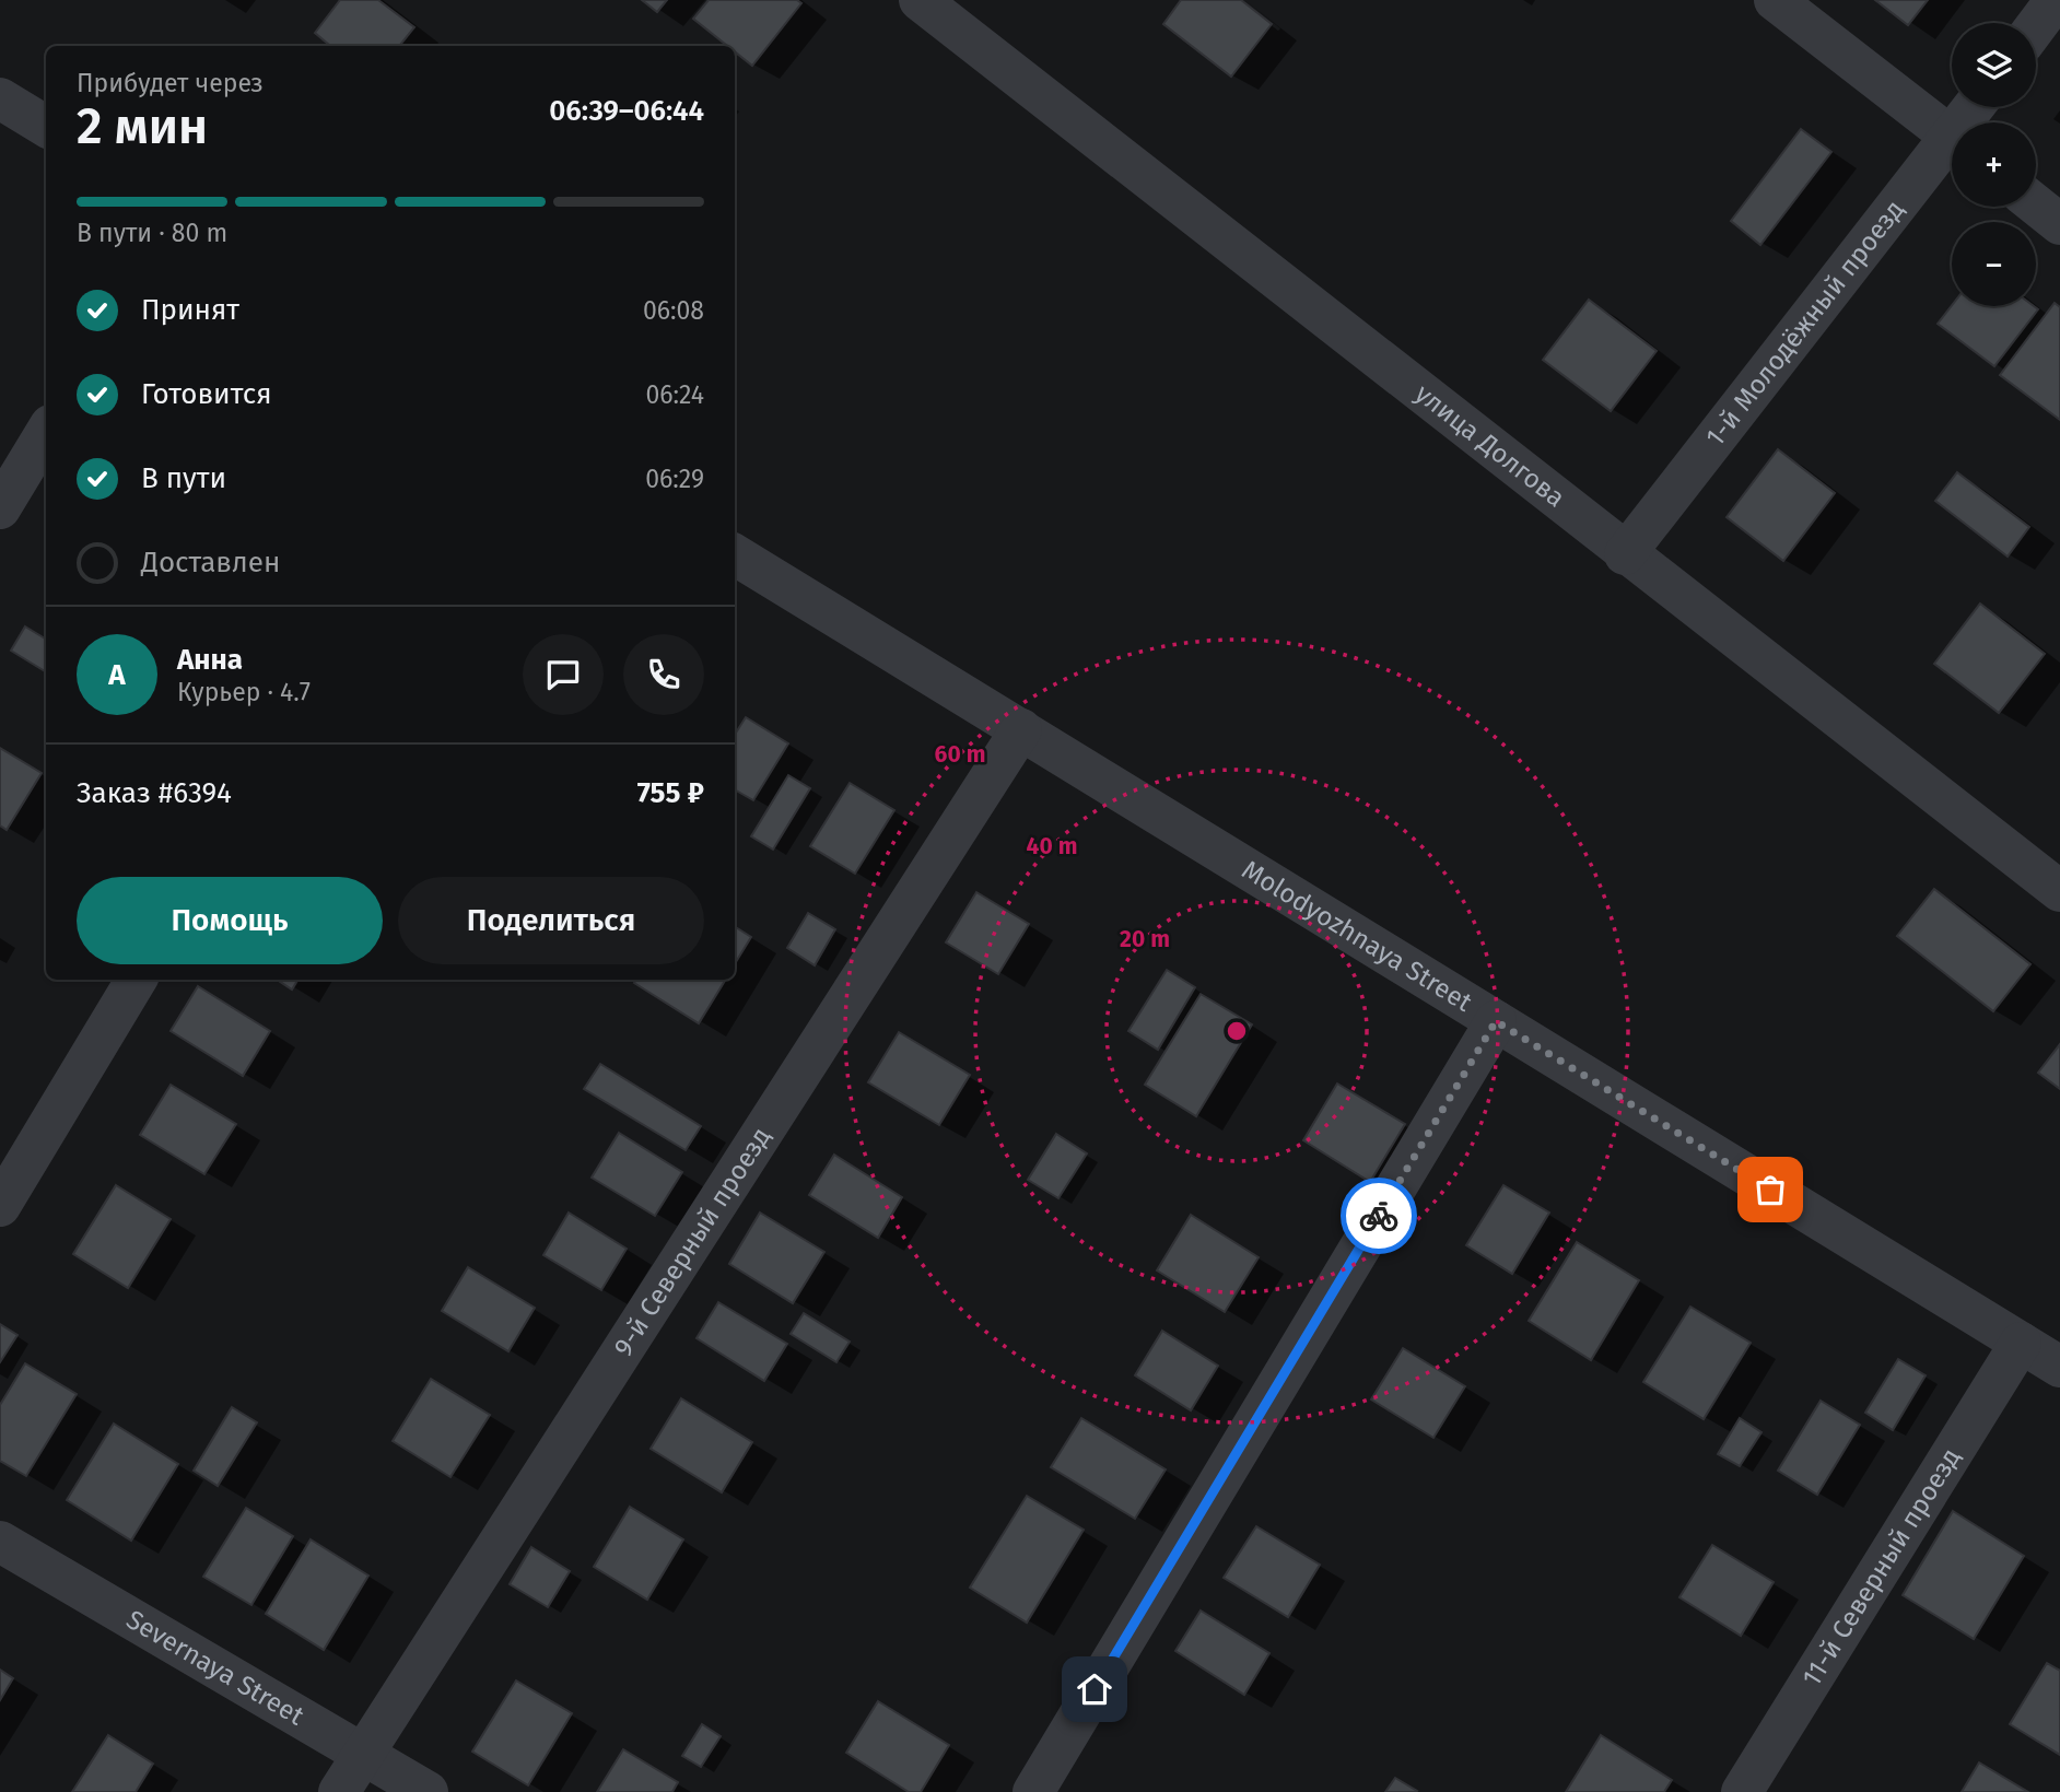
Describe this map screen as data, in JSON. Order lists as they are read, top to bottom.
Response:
{
  "streets": {
    "street": [
      "1-й Молодёжный проезд",
      "улица Долгова",
      "Molodyozhnaya Street",
      "9-й Северный проезд",
      "11-й Северный проезд",
      "Severnaya Street"
    ]
  },
  "crossings": [
    ["1-й Молодёжный проезд", "улица Долгова"],
    ["Molodyozhnaya Street", "9-й Северный проезд"],
    ["Molodyozhnaya Street", "11-й Северный проезд"],
    ["9-й Северный проезд", "Severnaya Street"]
  ],
  "page": {
    "map_buttons": ["+", "−"],
    "heading": ["2 мин", "Прибудет через", "06:39–06:44"],
    "panel": [
      "Анна",
      "Курьер · 4.7",
      "Заказ #6394",
      "755 ₽"
    ],
    "bar": "В пути · 80 m",
    "list": [
      ["Принят", "06:08"],
      ["Готовится", "06:24"],
      ["В пути", "06:29"],
      "Доставлен"
    ],
    "round": "А",
    "buttons": ["Помощь", "Поделиться"]
  },
  "rings": ["60 m", "40 m", "20 m"]
}
